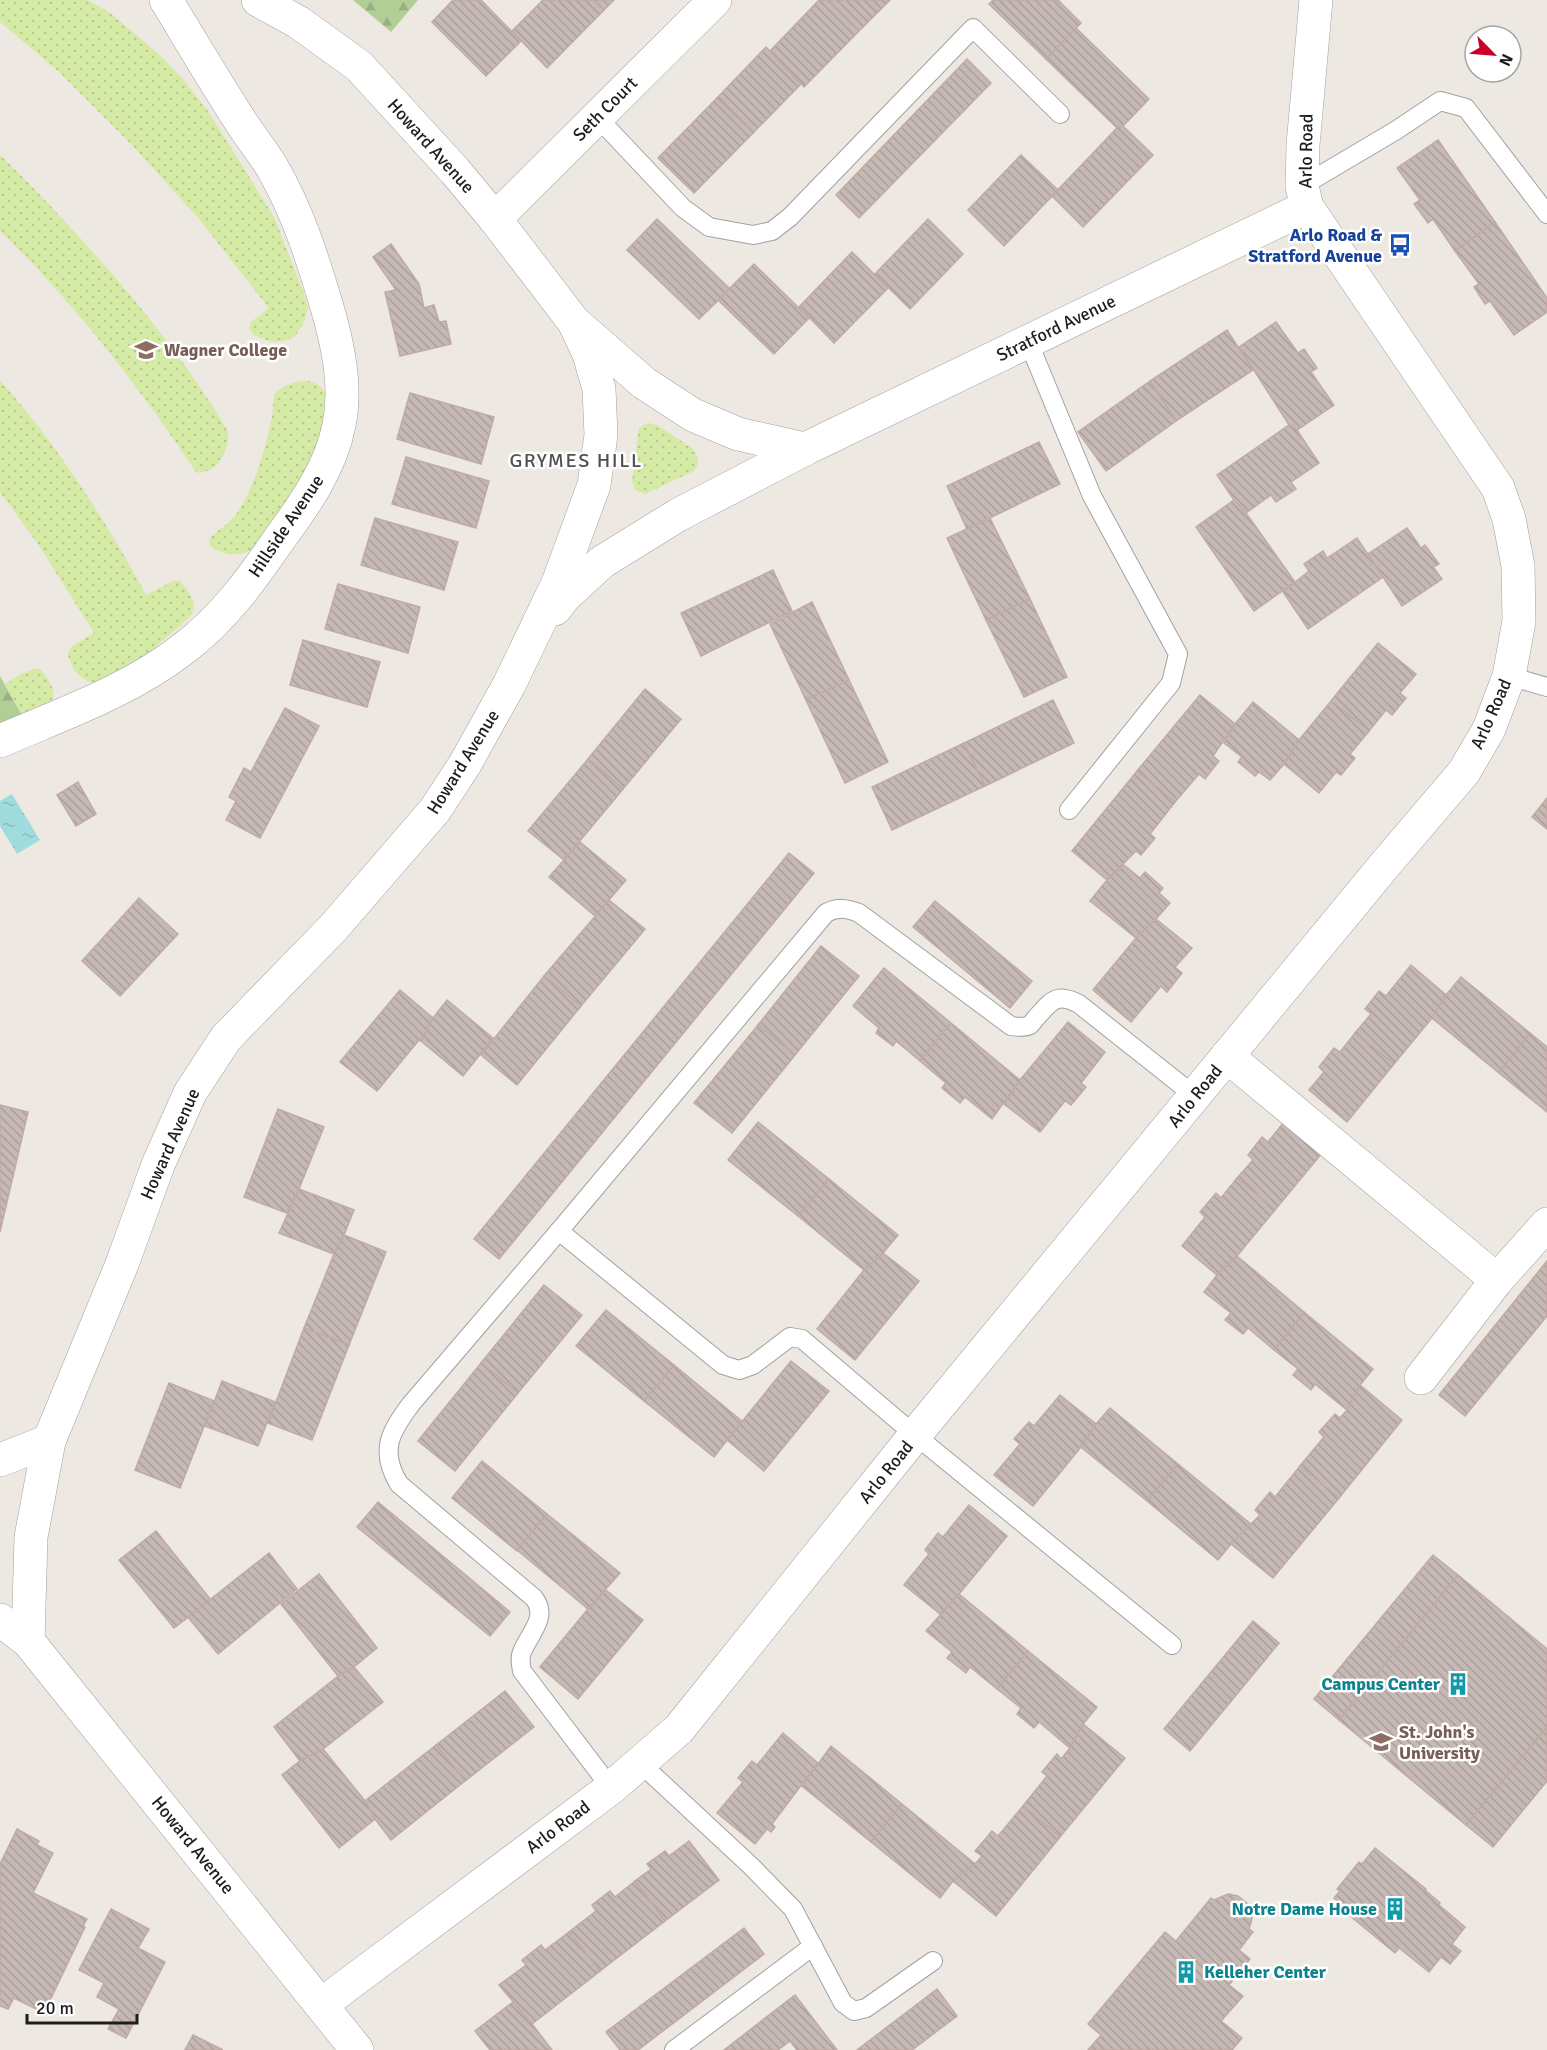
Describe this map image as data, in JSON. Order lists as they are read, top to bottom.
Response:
{
  "streets": {
    "street": [
      "Seth Court",
      "Howard Avenue",
      "Arlo Road",
      "Stratford Avenue",
      "Hillside Avenue"
    ]
  },
  "crossings": [
    ["Seth Court", "Howard Avenue"],
    ["Howard Avenue", "Arlo Road"],
    ["Howard Avenue", "Stratford Avenue"],
    ["Arlo Road", "Stratford Avenue"]
  ],
  "districts": ["GRYMES HILL"],
  "places": {
    "bus stop": ["Arlo Road & Stratford Avenue"],
    "school or university": ["Wagner College", "St. John's University"],
    "building": ["Campus Center", "Notre Dame House", "Kelleher Center"]
  },
  "scale_bar": "20 m",
  "north": "bottom right"
}
